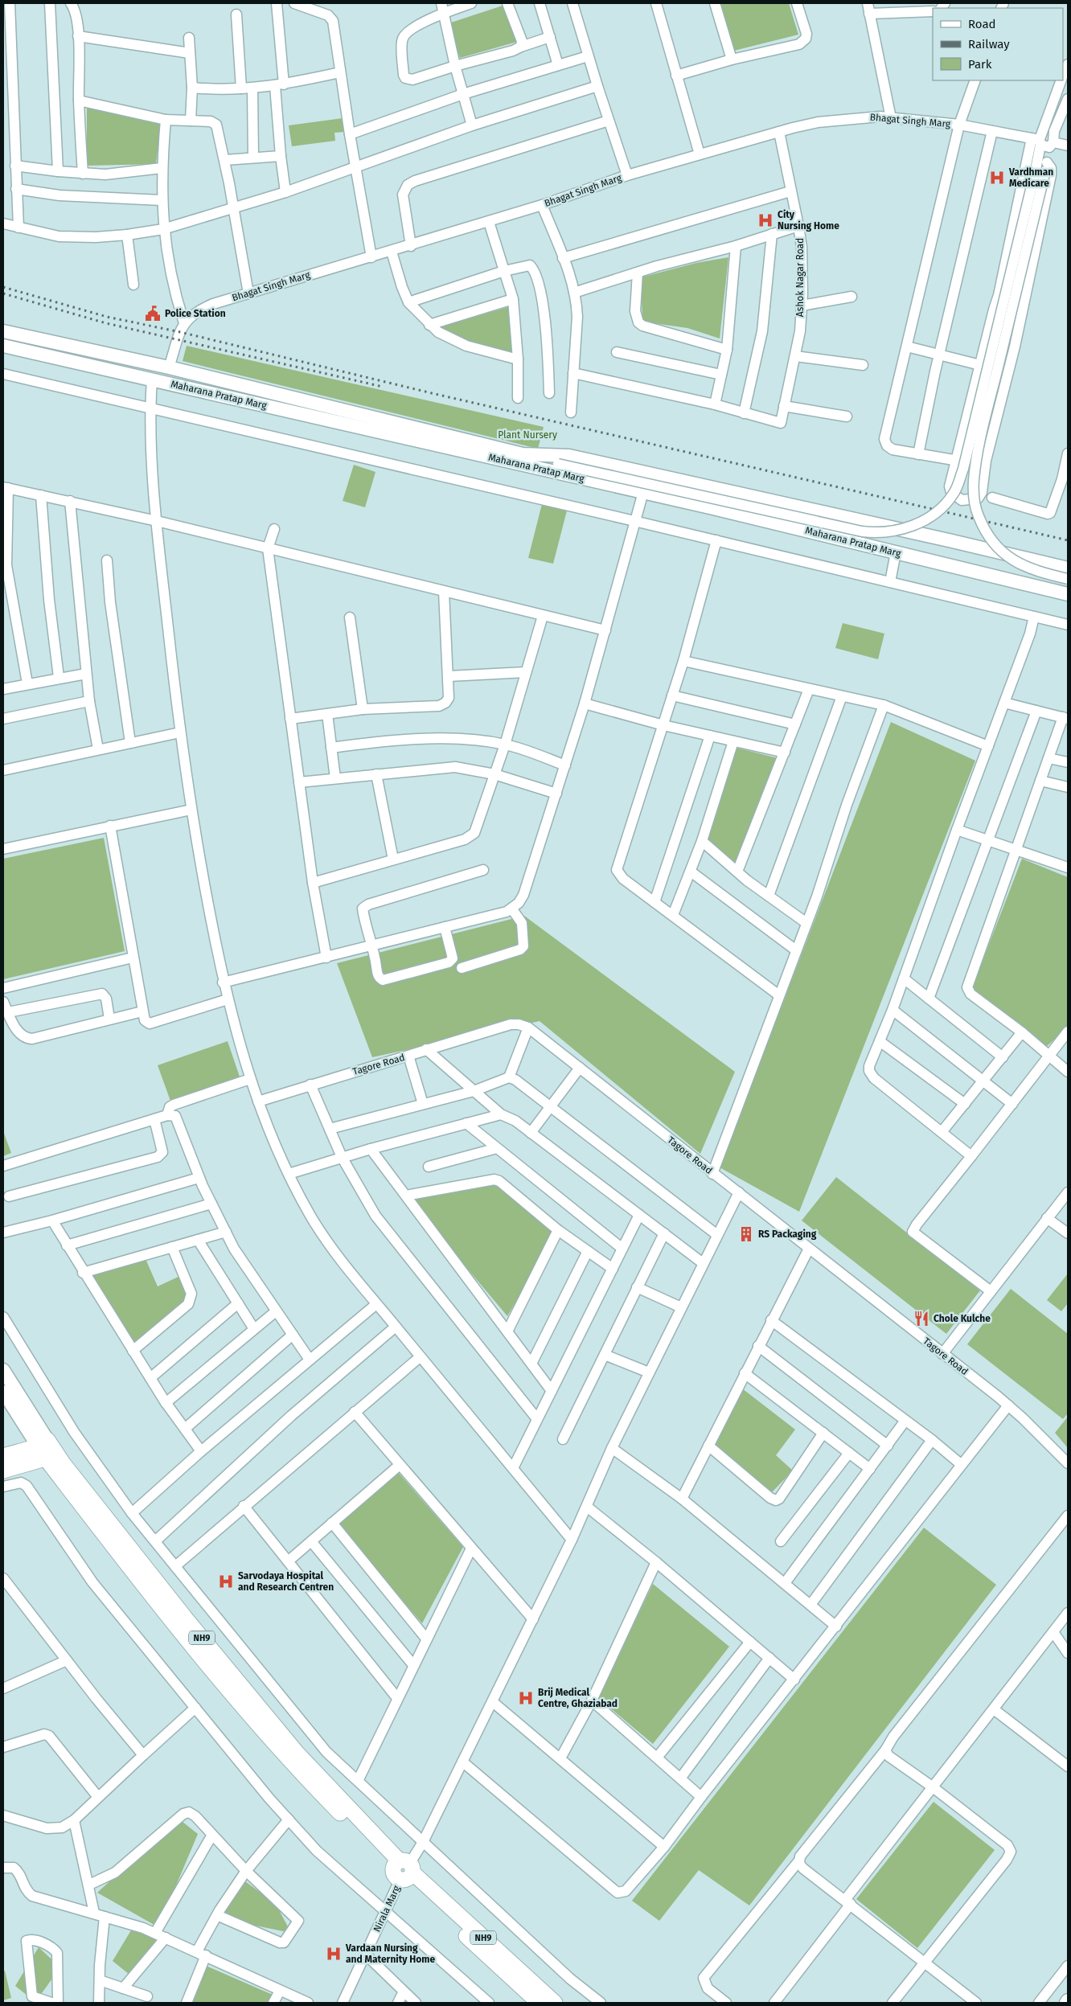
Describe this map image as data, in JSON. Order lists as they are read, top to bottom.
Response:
{
  "streets": {
    "highway": ["NH9"],
    "main road": ["Maharana Pratap Marg"],
    "street": [
      "Bhagat Singh Marg",
      "Ashok Nagar Road",
      "Tagore Road",
      "Nirala Marg"
    ]
  },
  "crossings": [
    ["Bhagat Singh Marg", "Ashok Nagar Road"],
    ["Tagore Road", "Nirala Marg"],
    ["NH9", "Nirala Marg"]
  ],
  "parks": ["Plant Nursery"],
  "places": {
    "hospital": [
      "Vardhman Medicare",
      "City Nursing Home",
      "Sarvodaya Hospital and Research Centren",
      "Brij Medical Centre, Ghaziabad",
      "Vardaan Nursing and Maternity Home"
    ],
    "public building": ["Police Station"],
    "building": ["RS Packaging"],
    "restaurant": ["Chole Kulche"]
  },
  "legend": ["Road", "Railway", "Park"]
}
